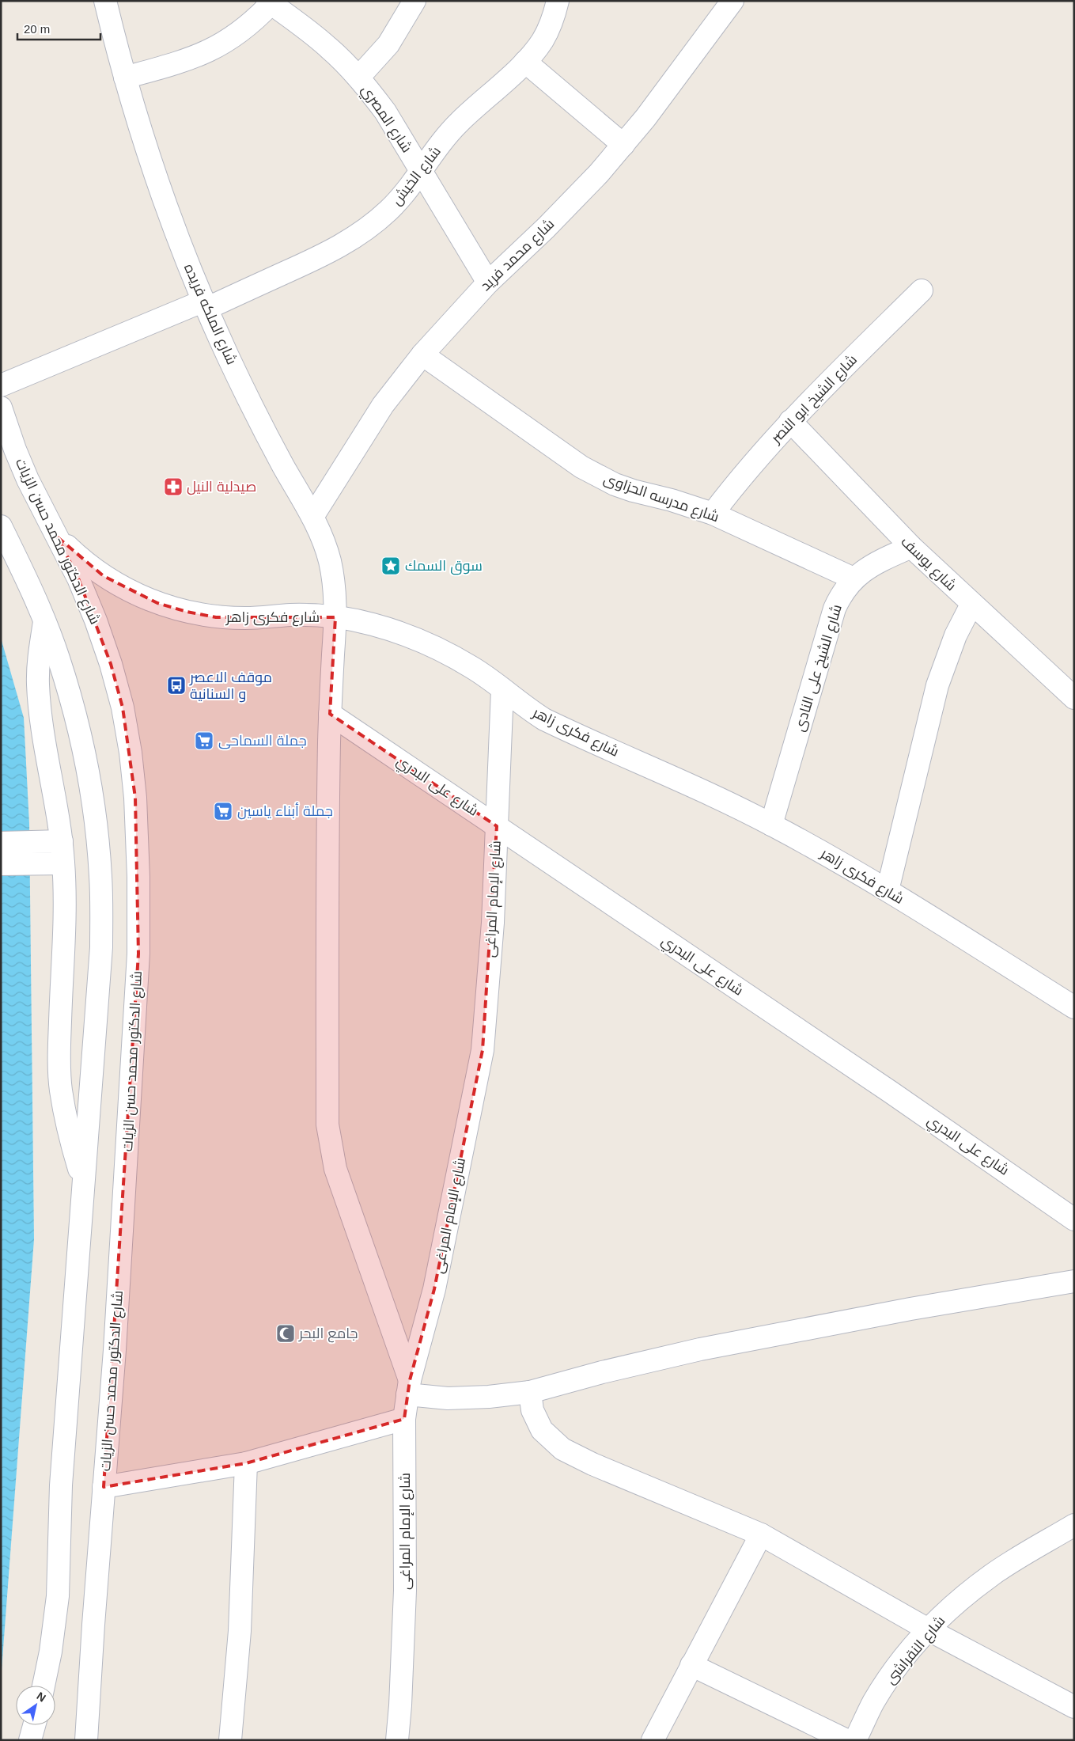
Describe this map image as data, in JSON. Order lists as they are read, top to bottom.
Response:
{
  "streets": {
    "street": [
      "شارع المصري",
      "شارع الخيش",
      "شارع محمد فريد",
      "شارع الملكه فريده",
      "شارع الشيخ ابو النصر",
      "شارع مدرسه الحزاوى",
      "شارع الدكتور محمد حسن الزيات",
      "شارع يوسف",
      "شارع فكرى زاهر",
      "شارع الشيخ على النادى",
      "شارع على البدري",
      "شارع الإمام المراغى",
      "شارع النقراشى"
    ]
  },
  "crossings": [
    ["شارع المصري", "شارع الخيش"],
    ["شارع المصري", "شارع محمد فريد"],
    ["شارع الخيش", "شارع الملكه فريده"],
    ["شارع محمد فريد", "شارع الملكه فريده"],
    ["شارع محمد فريد", "شارع مدرسه الحزاوى"],
    ["شارع الملكه فريده", "شارع فكرى زاهر"],
    ["شارع الملكه فريده", "شارع على البدري"],
    ["شارع الملكه فريده", "شارع الإمام المراغى"],
    ["شارع الشيخ ابو النصر", "شارع مدرسه الحزاوى"],
    ["شارع الشيخ ابو النصر", "شارع يوسف"],
    ["شارع مدرسه الحزاوى", "شارع الشيخ على النادى"],
    ["شارع الدكتور محمد حسن الزيات", "شارع فكرى زاهر"],
    ["شارع يوسف", "شارع الشيخ على النادى"],
    ["شارع فكرى زاهر", "شارع الشيخ على النادى"],
    ["شارع فكرى زاهر", "شارع الإمام المراغى"],
    ["شارع على البدري", "شارع الإمام المراغى"]
  ],
  "places": {
    "pharmacy": ["صيدلية النيل"],
    "place": ["سوق السمك"],
    "bus stop": ["موقف الاعصر و السنانية"],
    "supermarket": ["جملة السماحى", "جملة أبناء ياسين"],
    "mosque": ["جامع البحر"]
  },
  "scale_bar": "20 m",
  "north": "top right"
}
